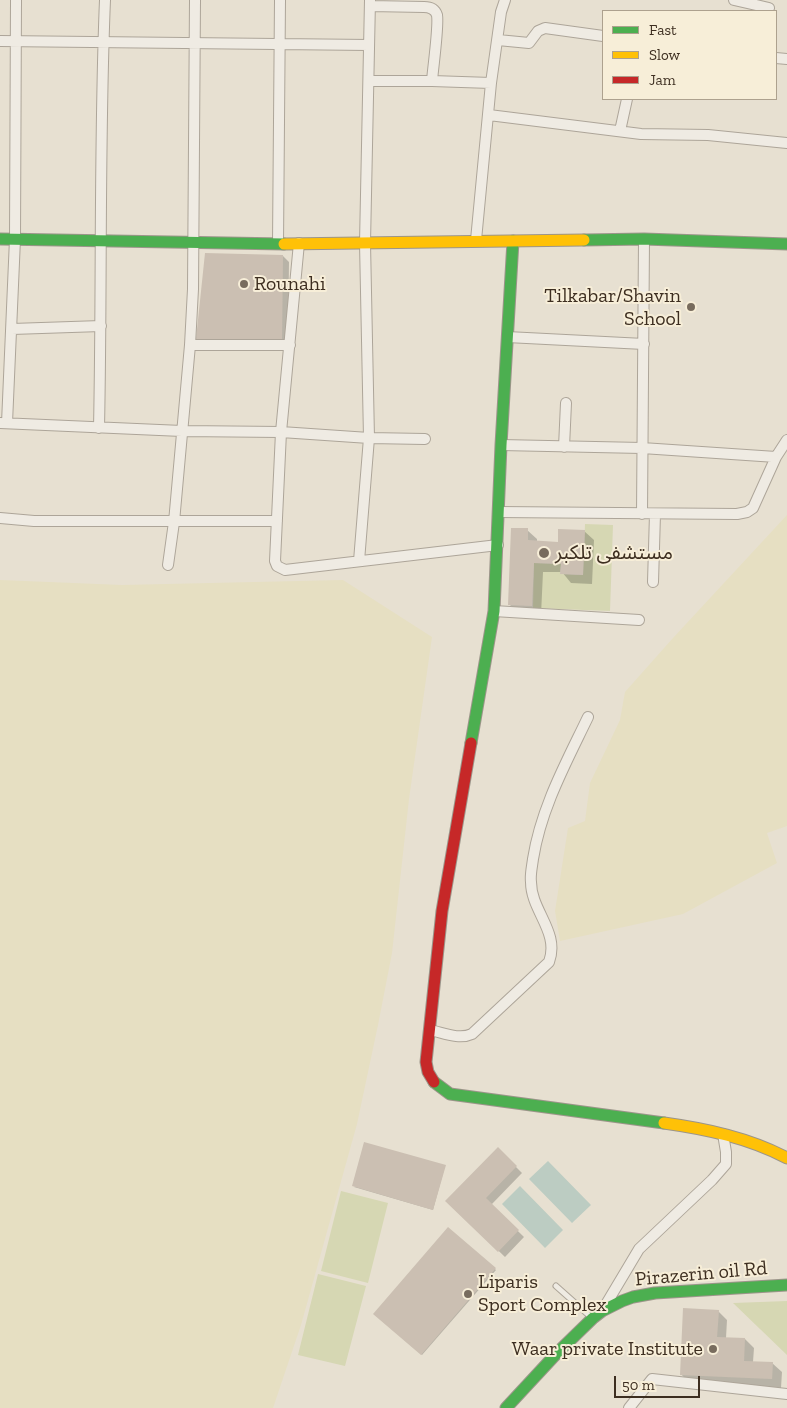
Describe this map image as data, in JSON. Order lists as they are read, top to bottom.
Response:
{
  "streets": {
    "street": ["Pirazerin oil Rd"]
  },
  "places": [
    "Rounahi",
    "Tilkabar/Shavin School",
    "مستشفى تلكبر",
    "Liparis Sport Complex",
    "Waar private Institute"
  ],
  "legend": ["Fast", "Slow", "Jam"],
  "scale_bar": "50 m"
}
